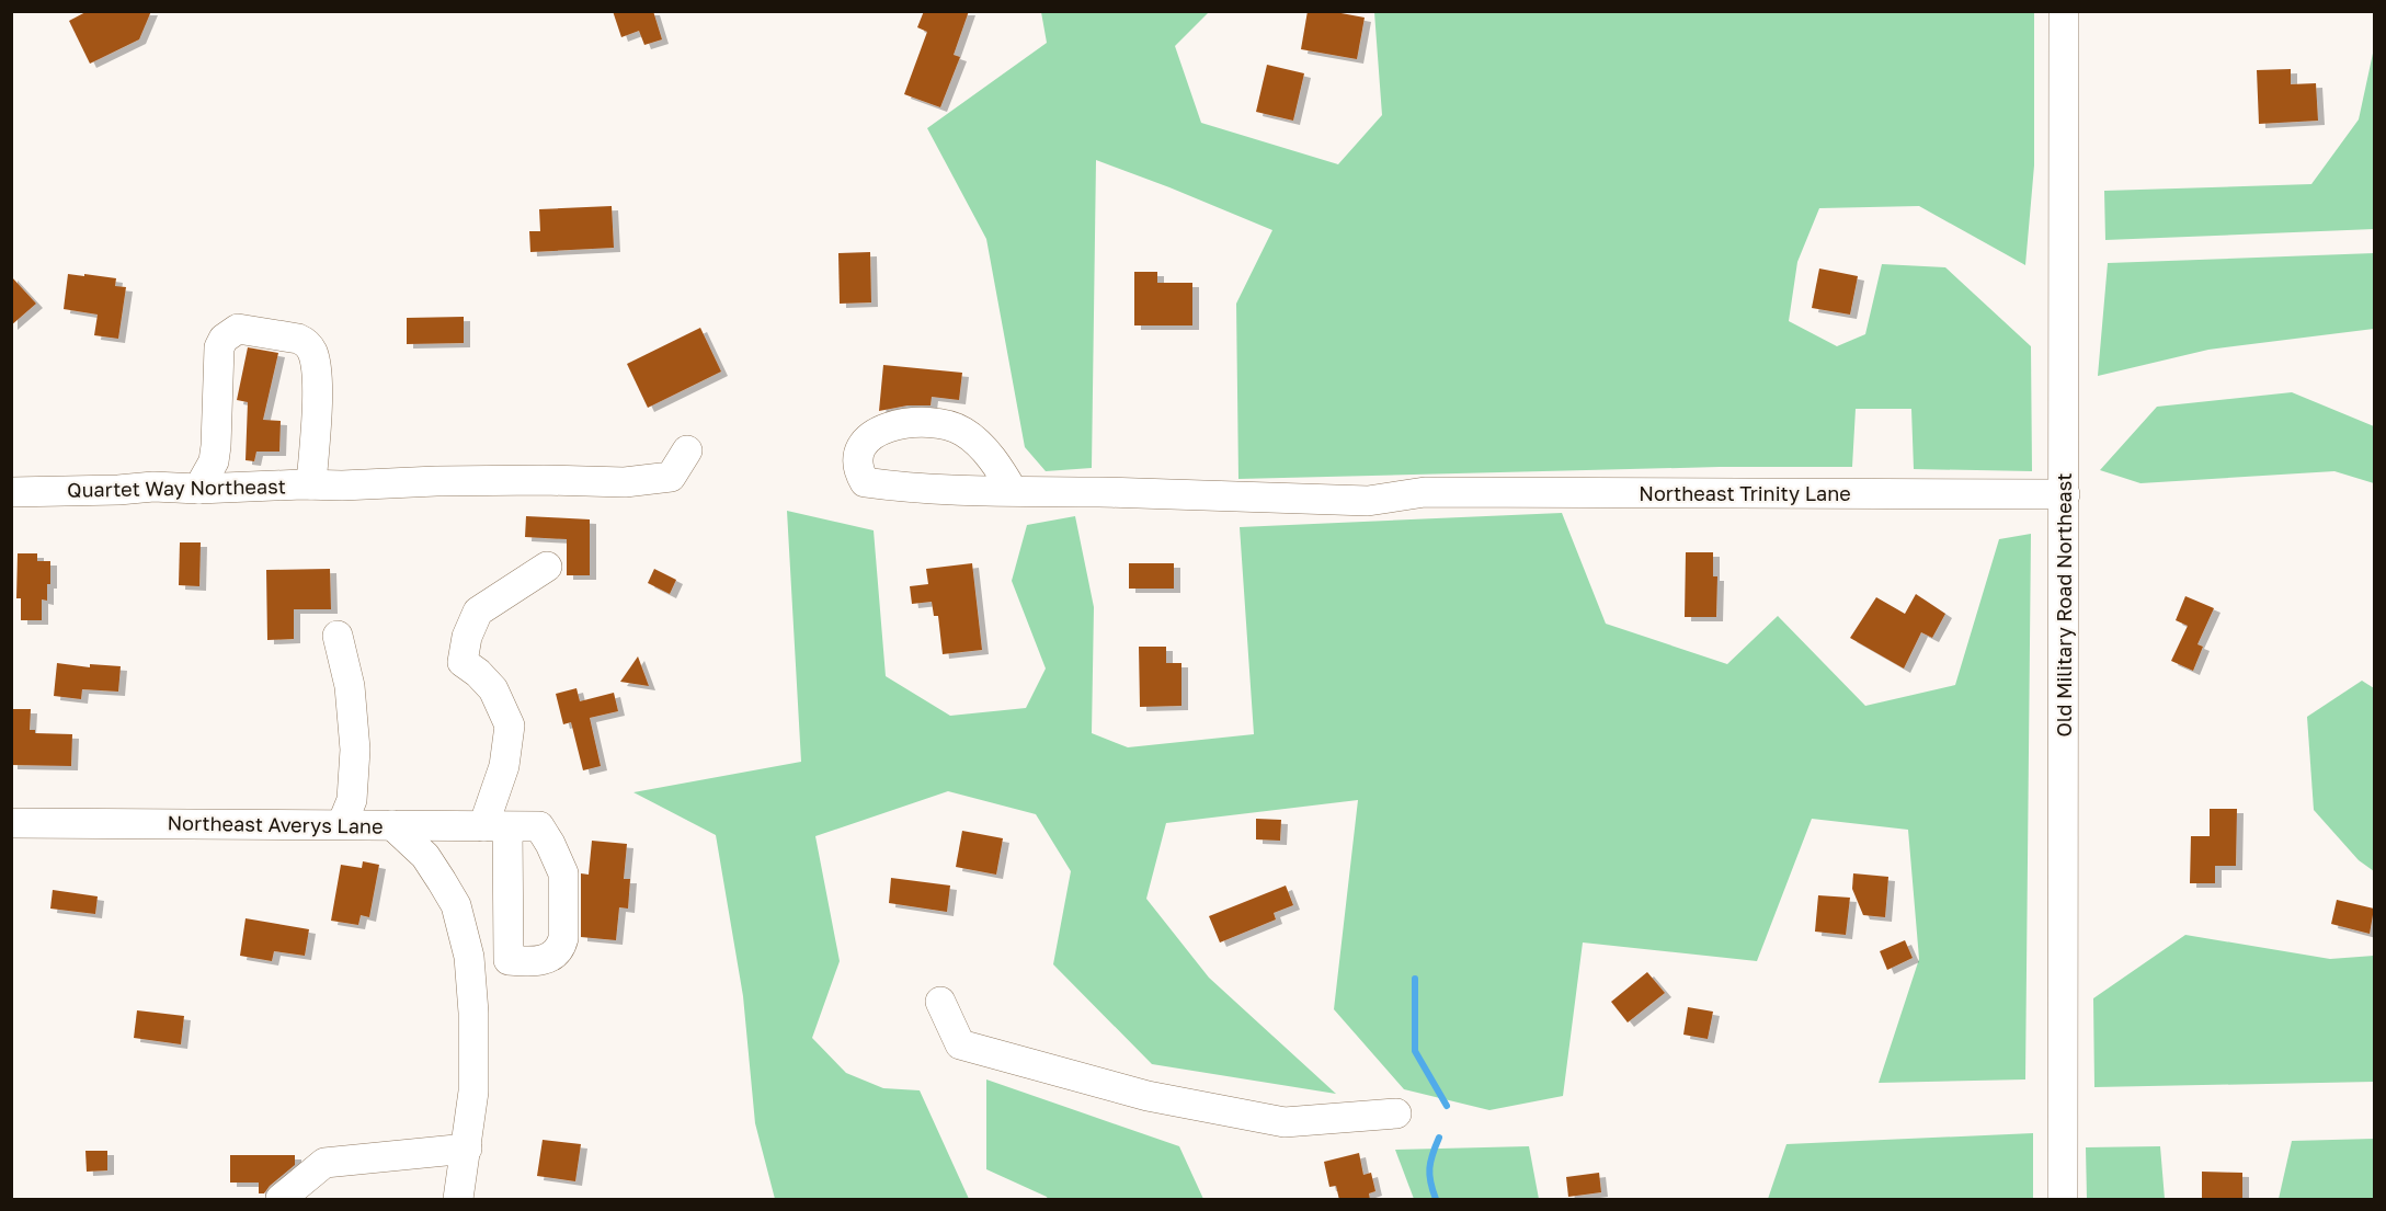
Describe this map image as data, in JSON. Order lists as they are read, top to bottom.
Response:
{
  "streets": {
    "street": [
      "Quartet Way Northeast",
      "Northeast Trinity Lane",
      "Old Military Road Northeast",
      "Northeast Averys Lane"
    ]
  },
  "crossings": [
    ["Northeast Trinity Lane", "Old Military Road Northeast"]
  ]
}
